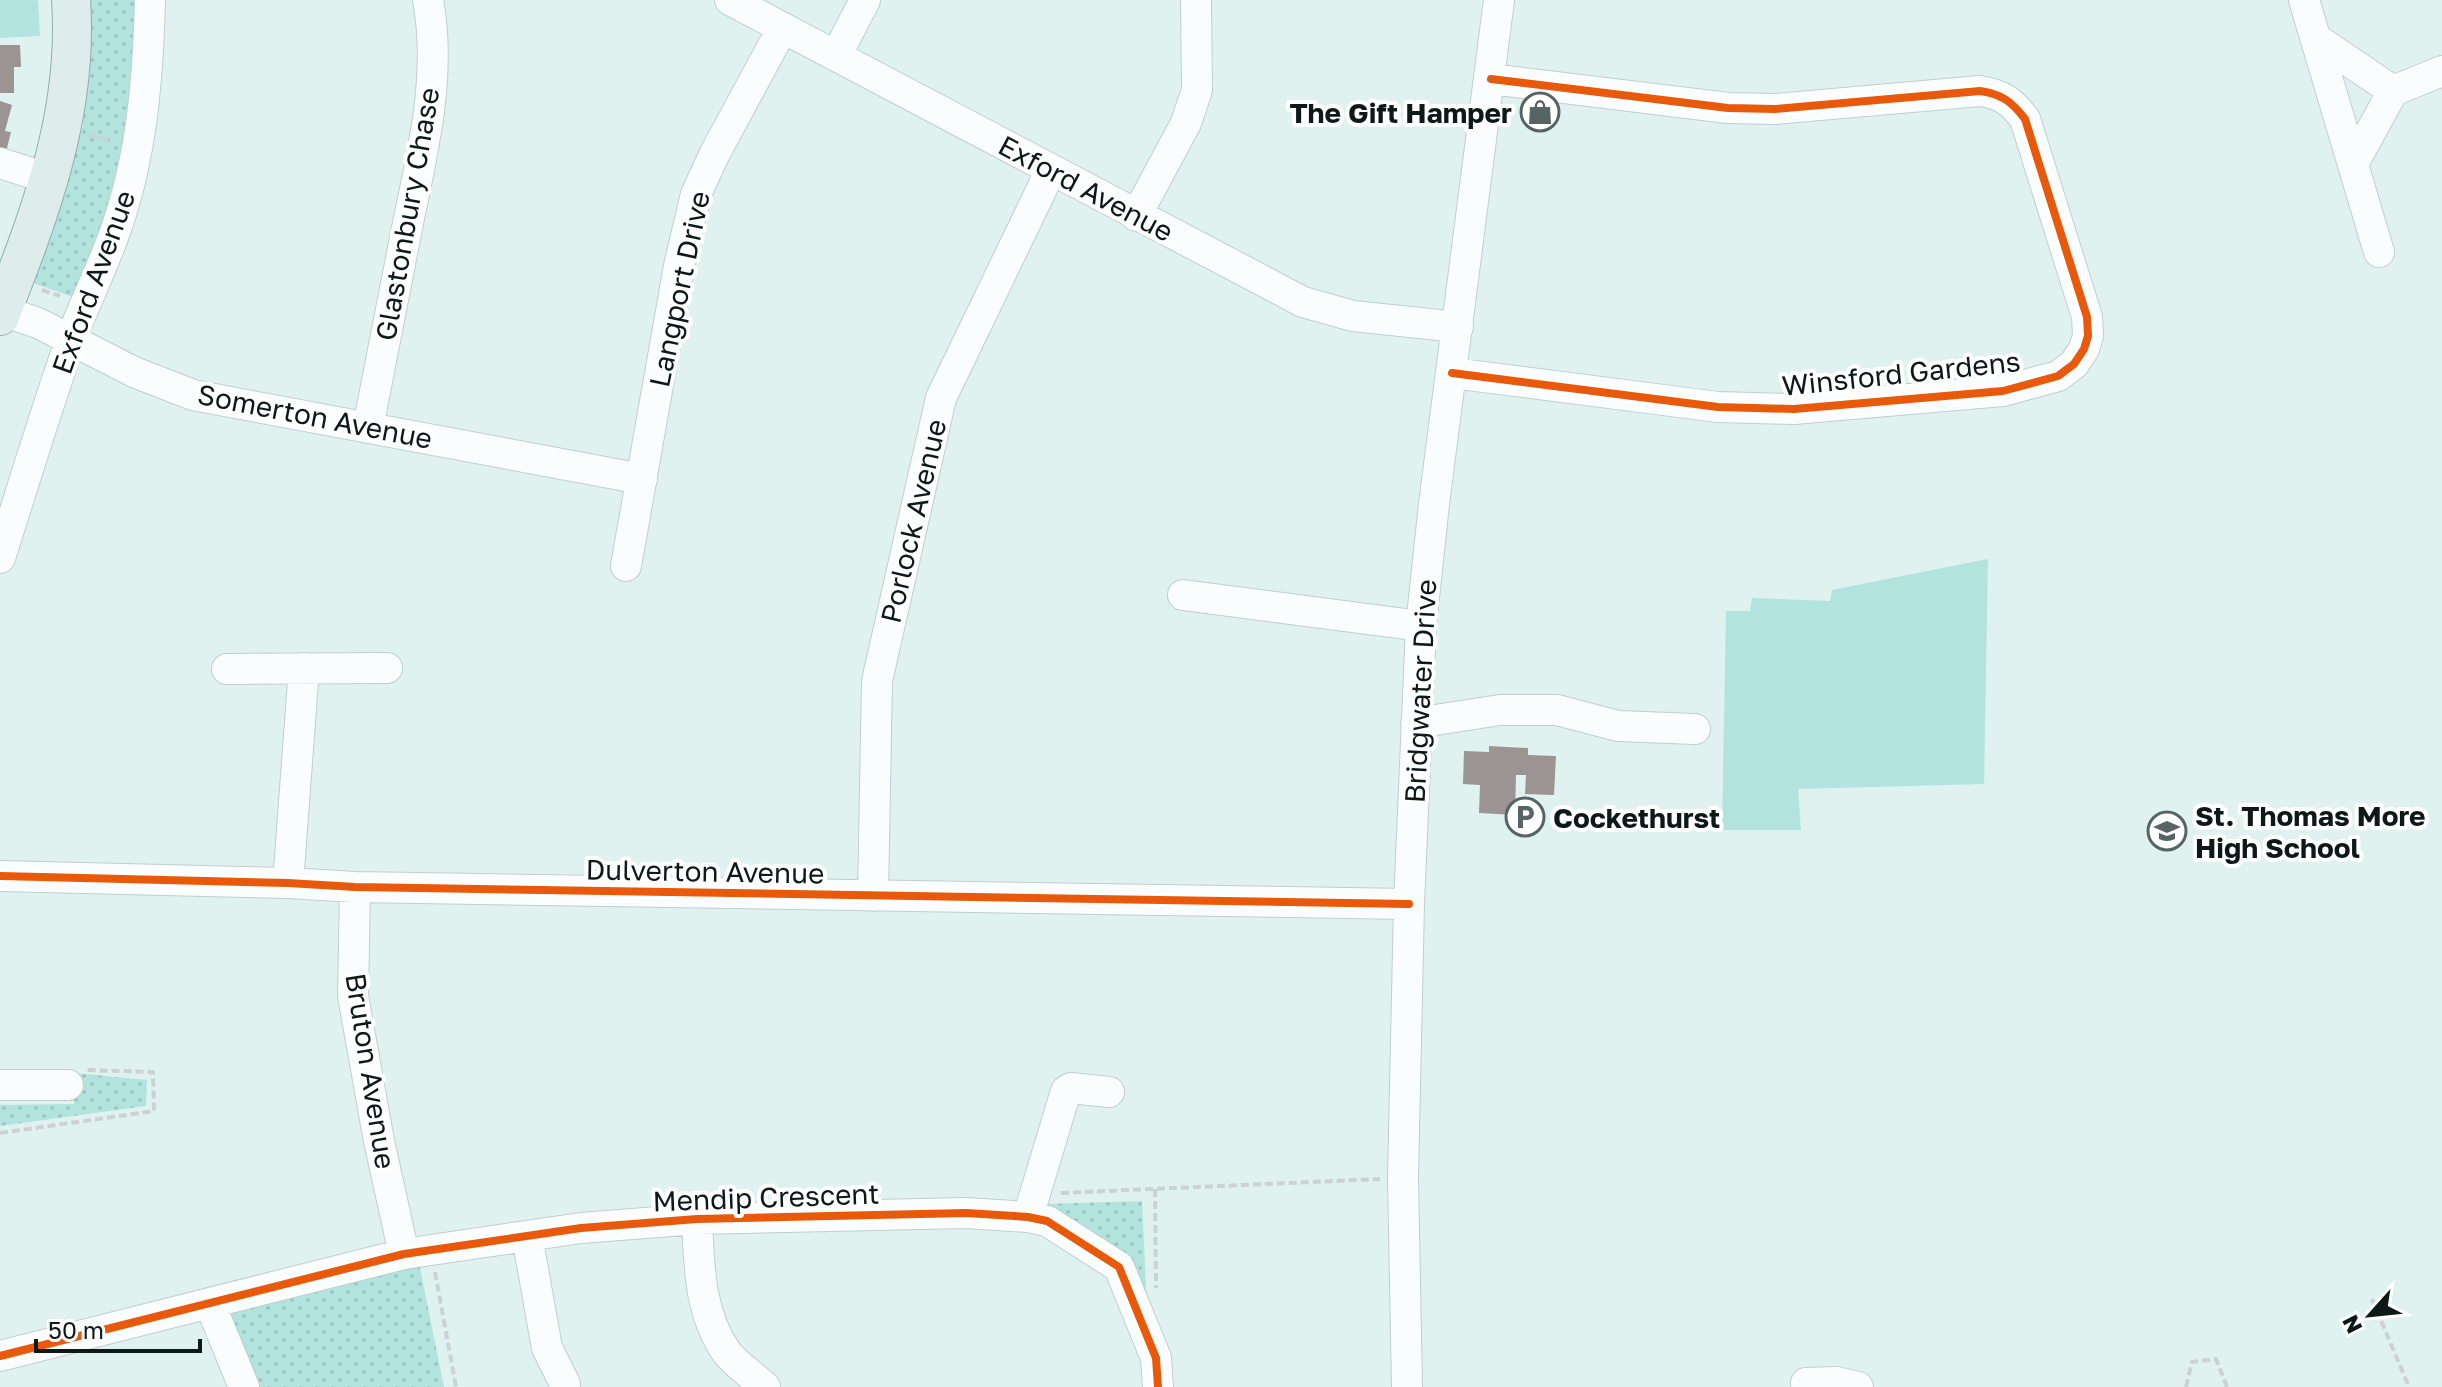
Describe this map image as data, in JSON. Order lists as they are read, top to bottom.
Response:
{
  "streets": {
    "street": [
      "Exford Avenue",
      "Glastonbury Chase",
      "Langport Drive",
      "Winsford Gardens",
      "Somerton Avenue",
      "Porlock Avenue",
      "Bridgwater Drive",
      "Dulverton Avenue",
      "Bruton Avenue",
      "Mendip Crescent"
    ]
  },
  "crossings": [
    ["Exford Avenue", "Langport Drive"],
    ["Exford Avenue", "Somerton Avenue"],
    ["Exford Avenue", "Porlock Avenue"],
    ["Exford Avenue", "Bridgwater Drive"],
    ["Glastonbury Chase", "Somerton Avenue"],
    ["Langport Drive", "Somerton Avenue"],
    ["Winsford Gardens", "Bridgwater Drive"],
    ["Porlock Avenue", "Dulverton Avenue"],
    ["Bridgwater Drive", "Dulverton Avenue"],
    ["Dulverton Avenue", "Bruton Avenue"],
    ["Bruton Avenue", "Mendip Crescent"]
  ],
  "places": {
    "shop": ["The Gift Hamper"],
    "parking": ["Cockethurst"],
    "school or university": ["St. Thomas More High School"]
  },
  "scale_bar": "50 m",
  "north": "bottom left"
}
